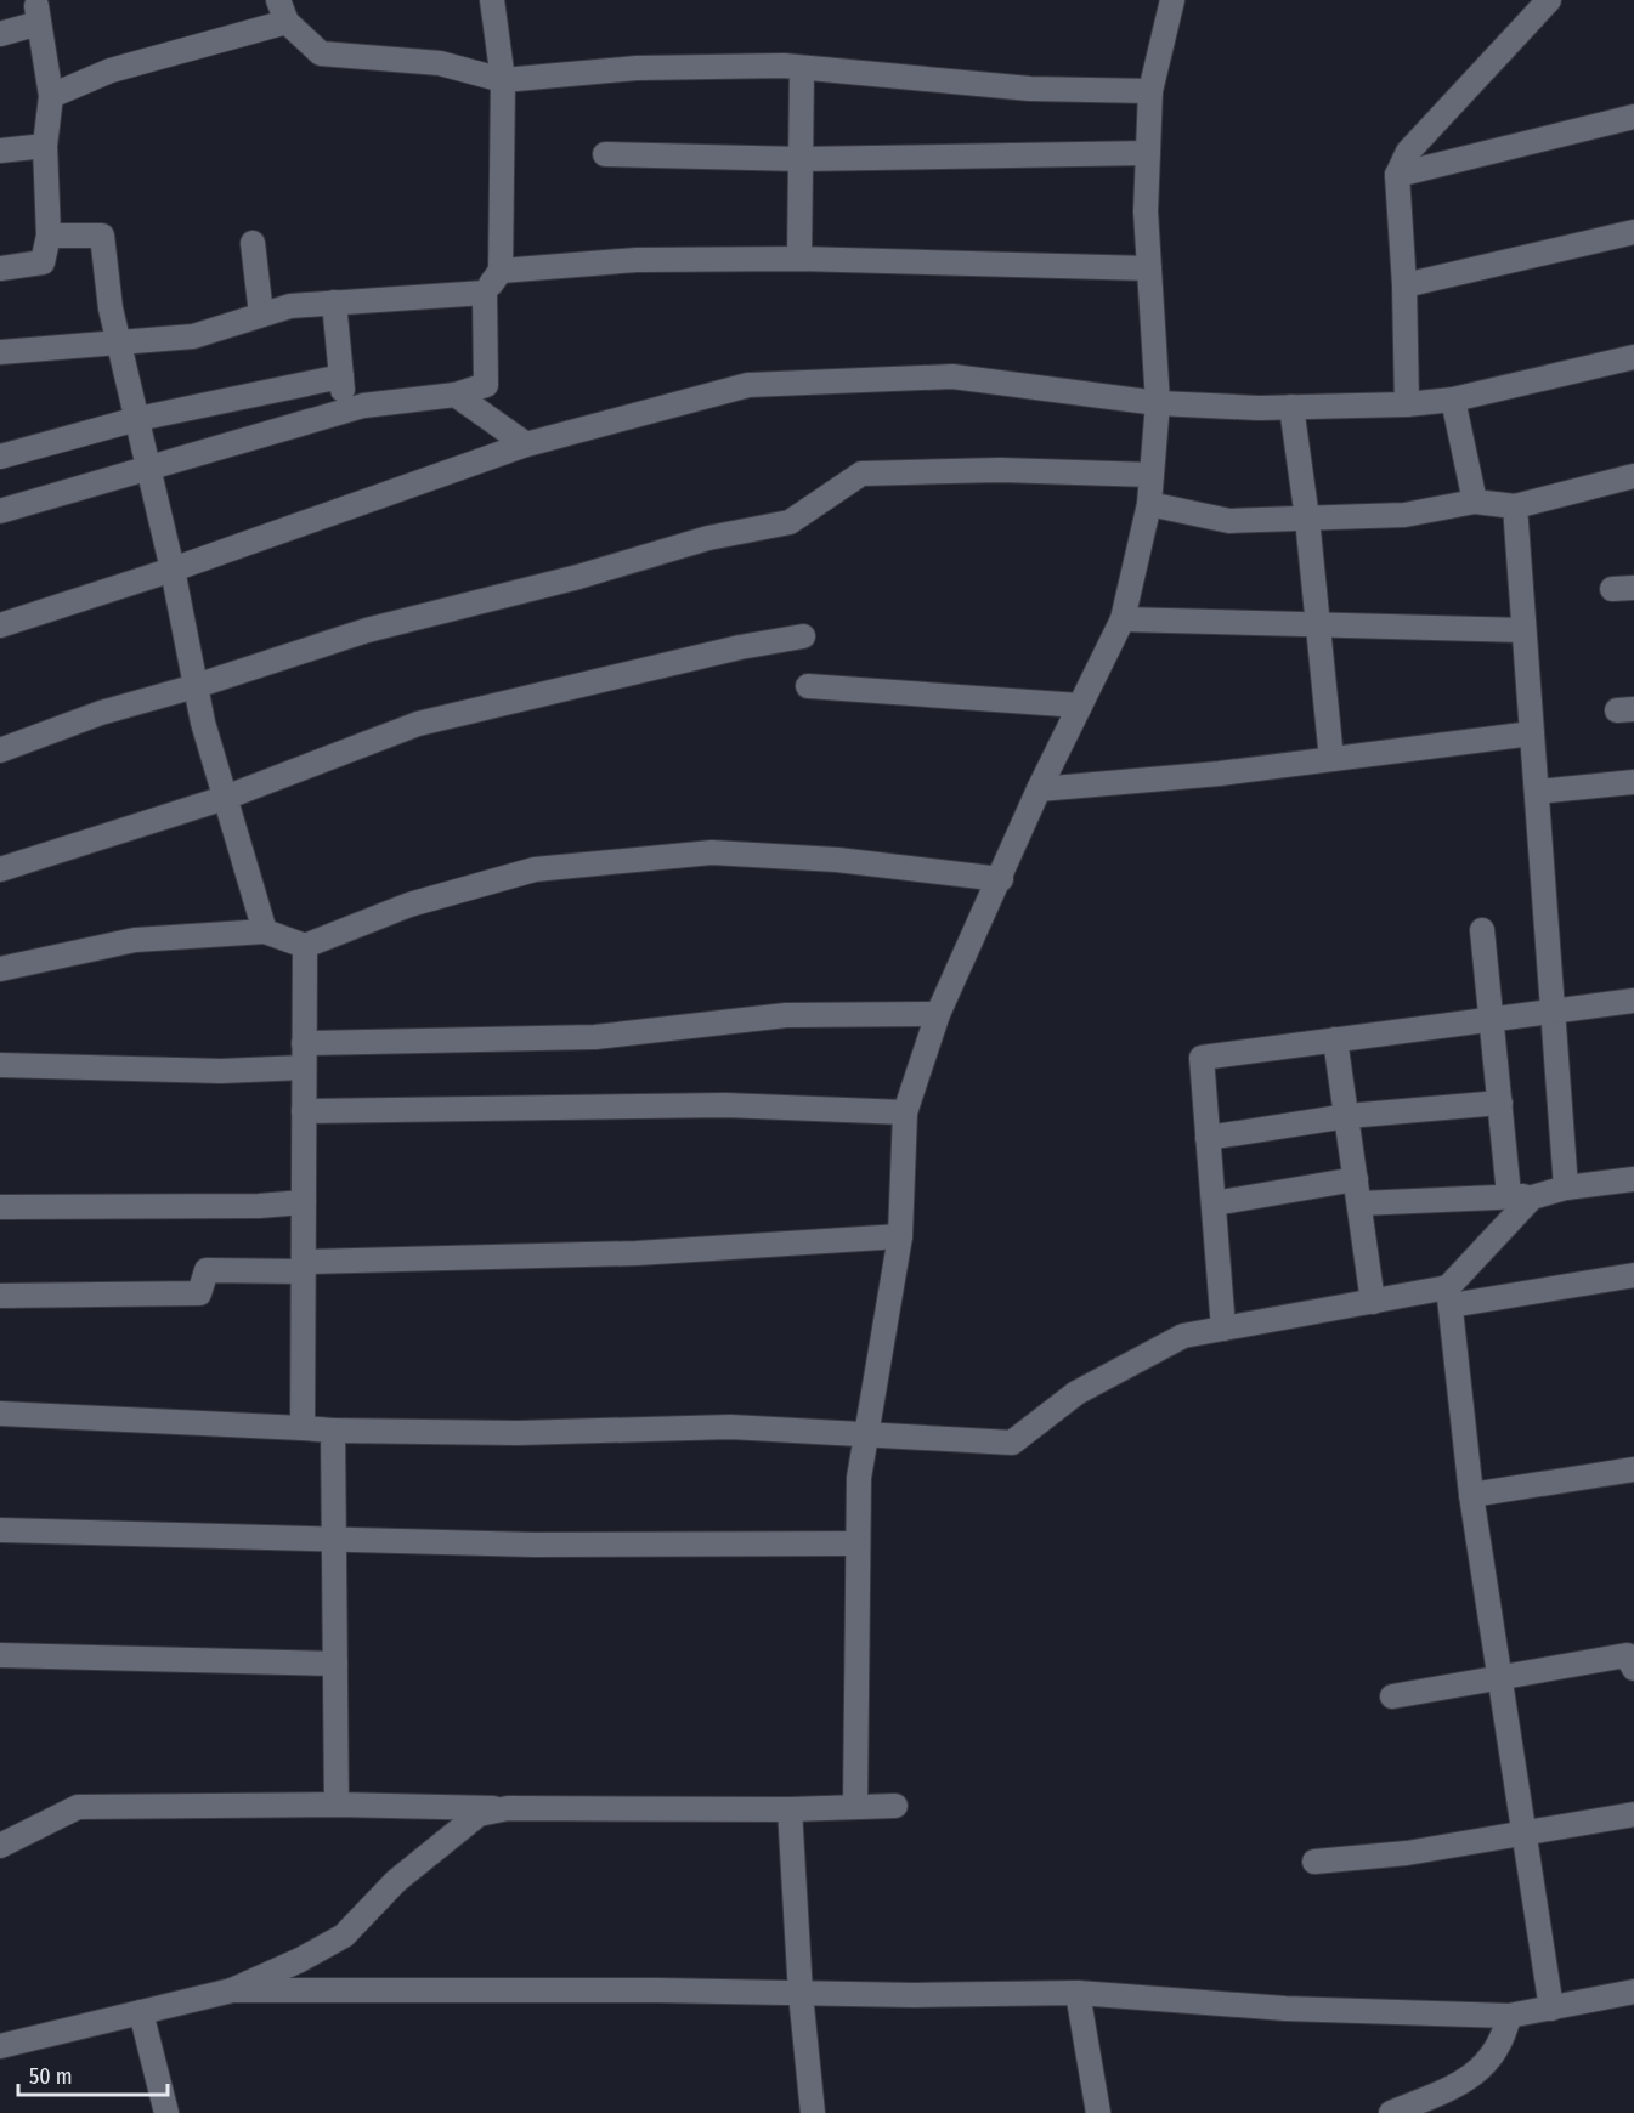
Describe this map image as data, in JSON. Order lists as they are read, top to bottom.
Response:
{
  "scale_bar": "50 m"
}
